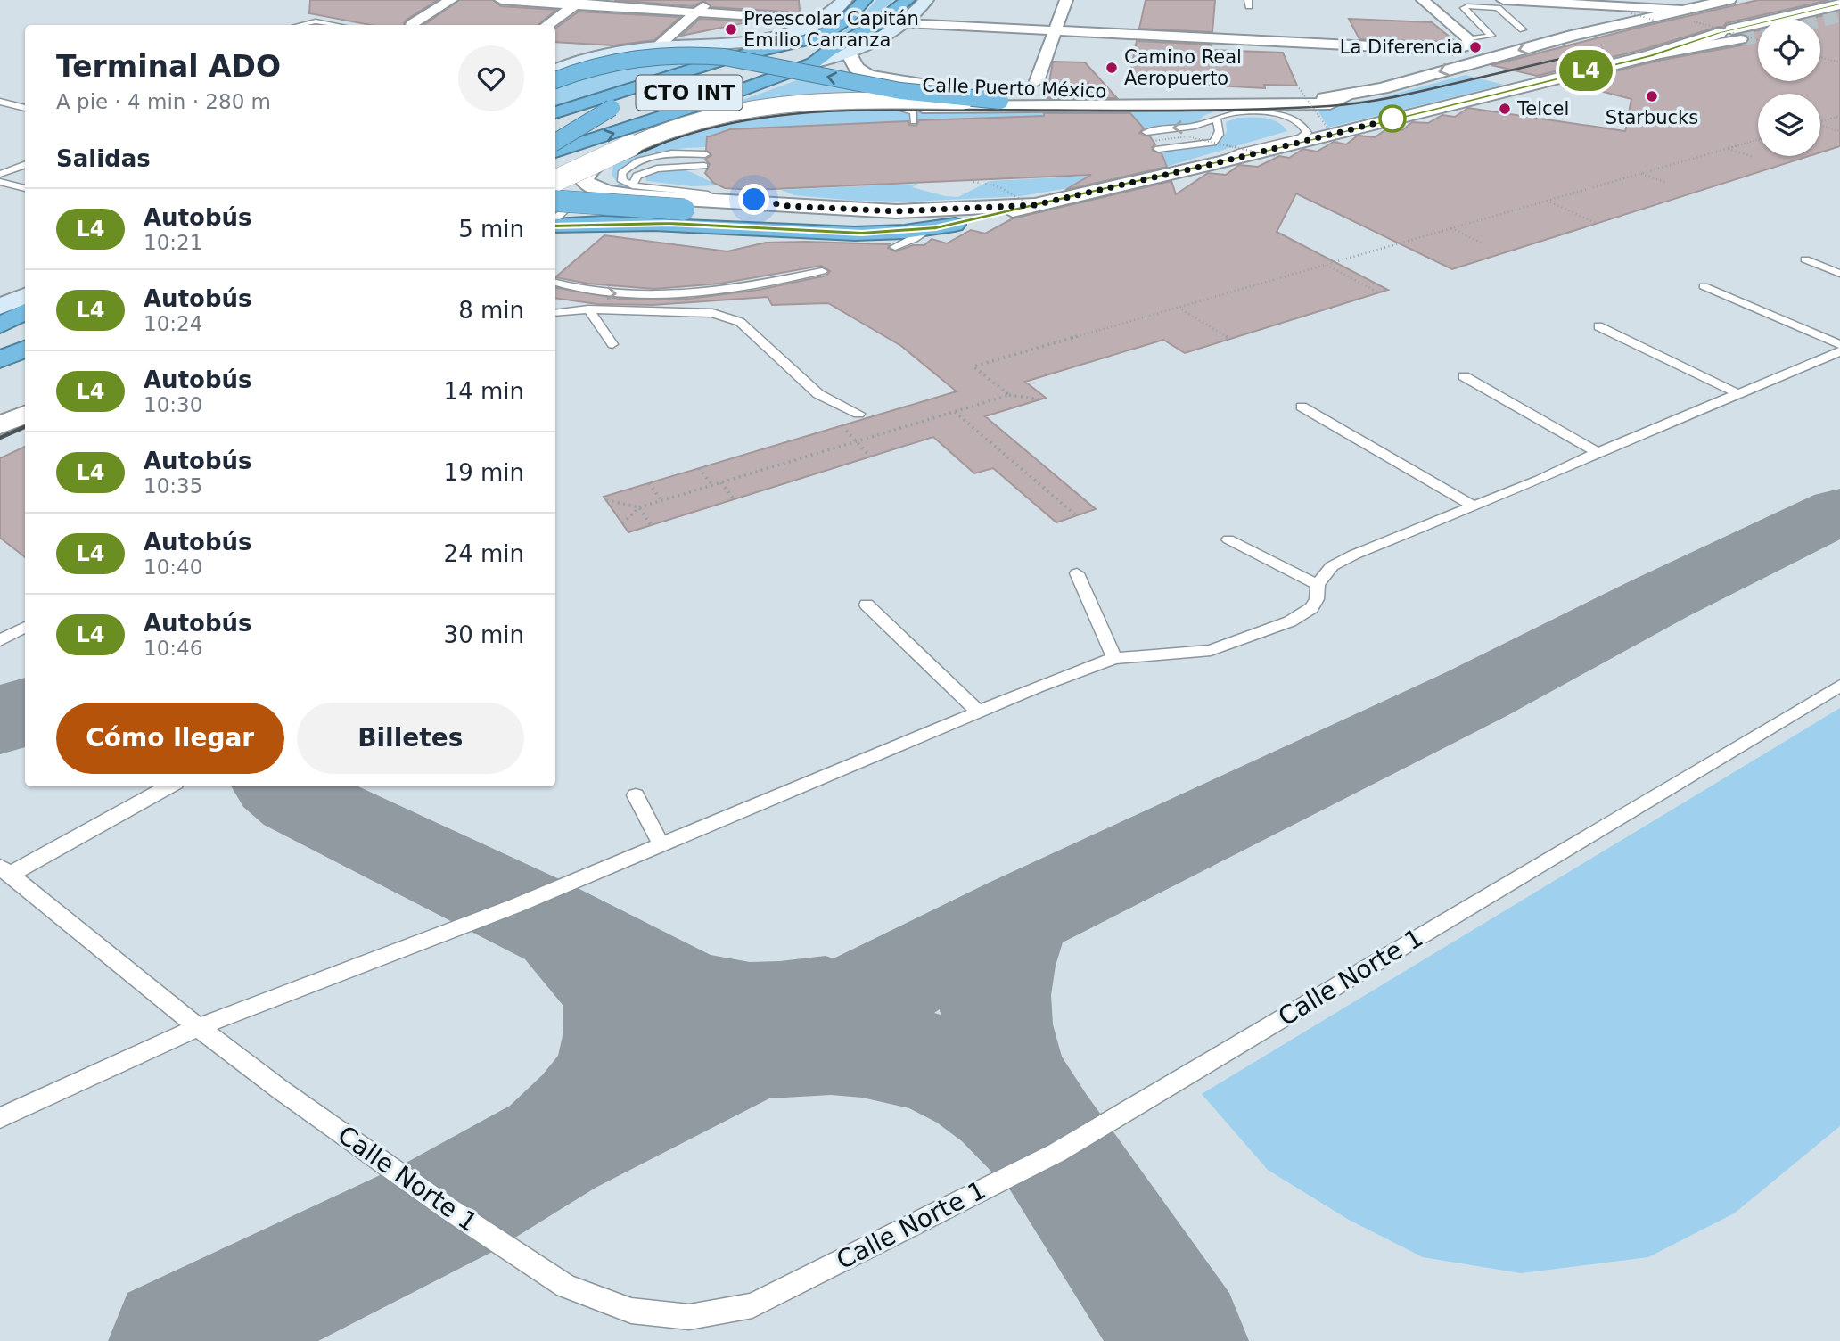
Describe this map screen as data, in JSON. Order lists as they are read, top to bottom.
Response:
{
  "streets": {
    "highway": ["CTO INT"],
    "street": ["Calle Puerto México"],
    "lane": ["Calle Norte 1"]
  },
  "crossings": [
    ["Calle Puerto México", "CTO INT"]
  ],
  "places": [
    "Preescolar Capitán Emilio Carranza",
    "La Diferencia",
    "Camino Real Aeropuerto",
    "Starbucks",
    "Telcel"
  ],
  "lines": ["bus line L4"],
  "page": {
    "on_map": "L4",
    "heading": [
      ["Terminal ADO", "A pie · 4 min · 280 m"],
      "Salidas"
    ],
    "list": [
      {
        "mark": "L4",
        "name": "Autobús",
        "note": "10:21",
        "value": "5 min"
      },
      {
        "mark": "L4",
        "name": "Autobús",
        "note": "10:24",
        "value": "8 min"
      },
      {
        "mark": "L4",
        "name": "Autobús",
        "note": "10:30",
        "value": "14 min"
      },
      {
        "mark": "L4",
        "name": "Autobús",
        "note": "10:35",
        "value": "19 min"
      },
      {
        "mark": "L4",
        "name": "Autobús",
        "note": "10:40",
        "value": "24 min"
      },
      {
        "mark": "L4",
        "name": "Autobús",
        "note": "10:46",
        "value": "30 min"
      }
    ],
    "buttons": ["Cómo llegar", "Billetes"]
  }
}
